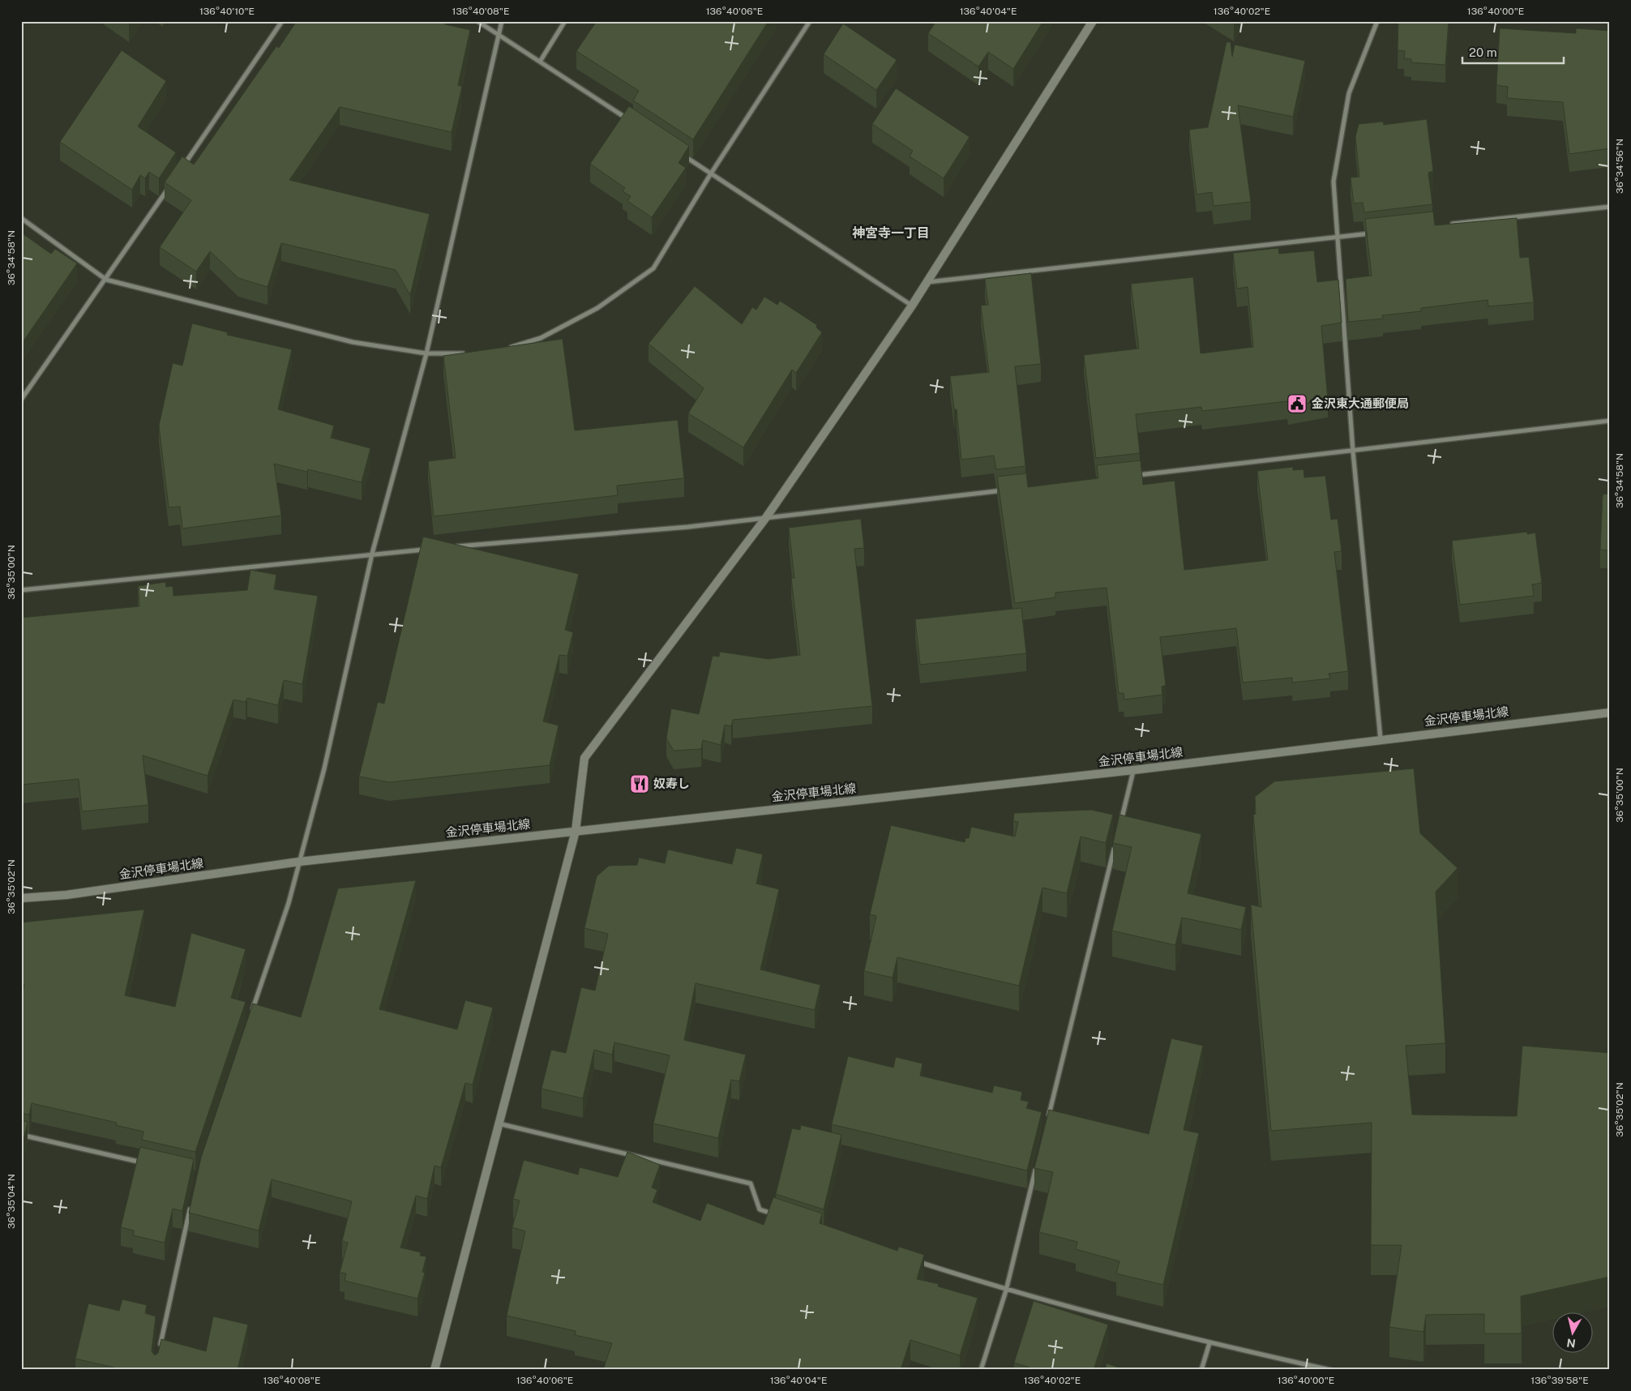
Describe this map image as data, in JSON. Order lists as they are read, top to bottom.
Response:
{
  "streets": {
    "main road": ["金沢停車場北線"]
  },
  "districts": ["神宮寺一丁目"],
  "places": {
    "public building": ["金沢東大通郵便局"],
    "restaurant": ["奴寿し"]
  },
  "scale_bar": "20 m",
  "north": "bottom",
  "coordinates": [
    "136°40'10\"E",
    "136°40'08\"E",
    "136°40'06\"E",
    "136°40'04\"E",
    "136°40'02\"E",
    "136°40'00\"E",
    "36°34'56\"N",
    "36°34'58\"N",
    "36°35'00\"N",
    "36°35'02\"N",
    "36°35'04\"N",
    "136°39'58\"E"
  ]
}
